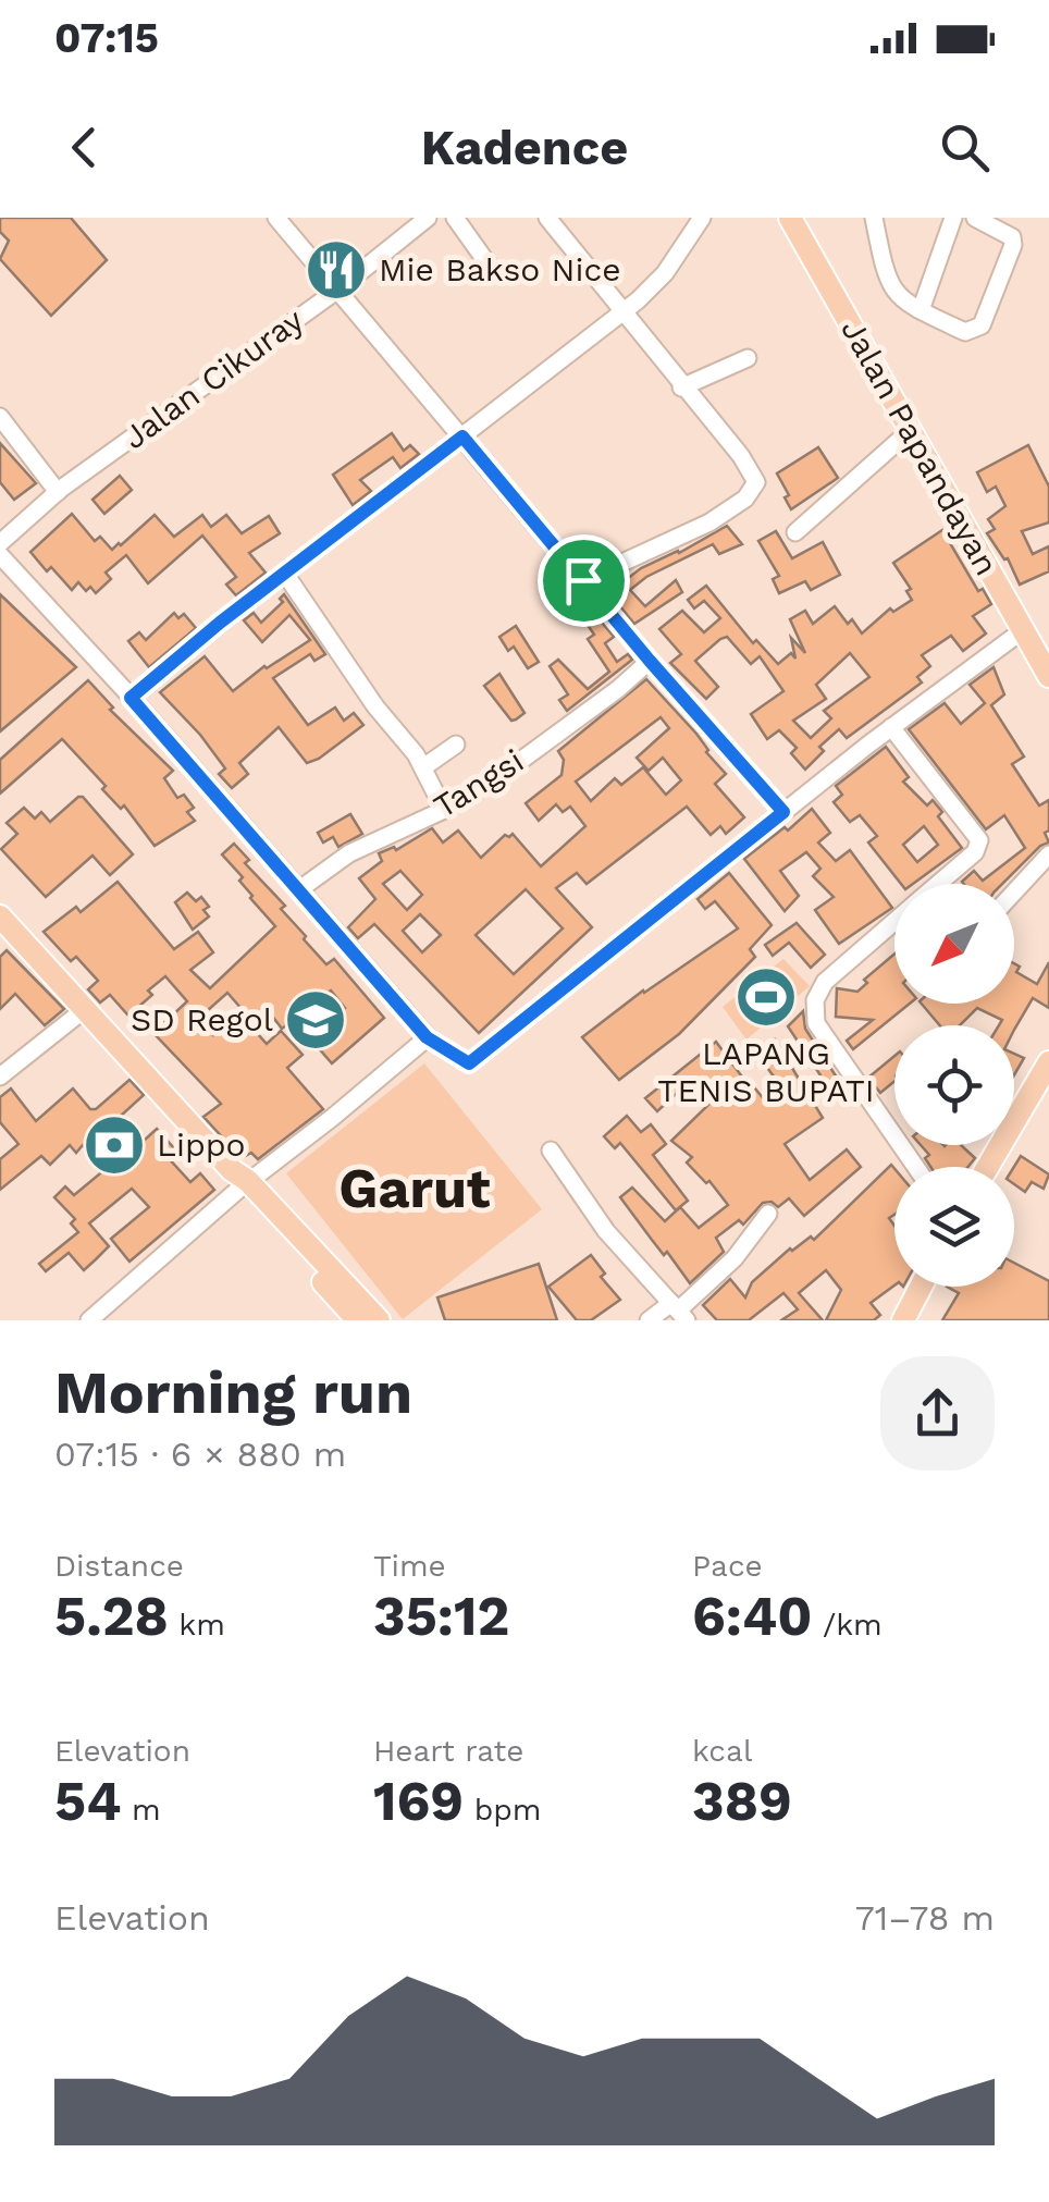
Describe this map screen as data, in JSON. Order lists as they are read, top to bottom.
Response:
{
  "streets": {
    "main road": ["Jalan Papandayan"],
    "street": ["Jalan Cikuray", "Tangsi"]
  },
  "districts": ["Garut"],
  "places": {
    "restaurant": ["Mie Bakso Nice"],
    "sports": ["LAPANG TENIS BUPATI"],
    "school or university": ["SD Regol"],
    "bank": ["Lippo"]
  },
  "north": "bottom left",
  "page": {
    "status": "07:15",
    "header": "Kadence",
    "heading": ["Morning run", "07:15 · 6 × 880 m"],
    "stats": [
      ["Distance", "5.28 km"],
      ["Time", "35:12"],
      ["Pace", "6:40 /km"],
      ["Elevation", "54 m"],
      ["Heart rate", "169 bpm"],
      ["kcal", "389"]
    ],
    "chart": ["Elevation", "71–78 m"]
  }
}
